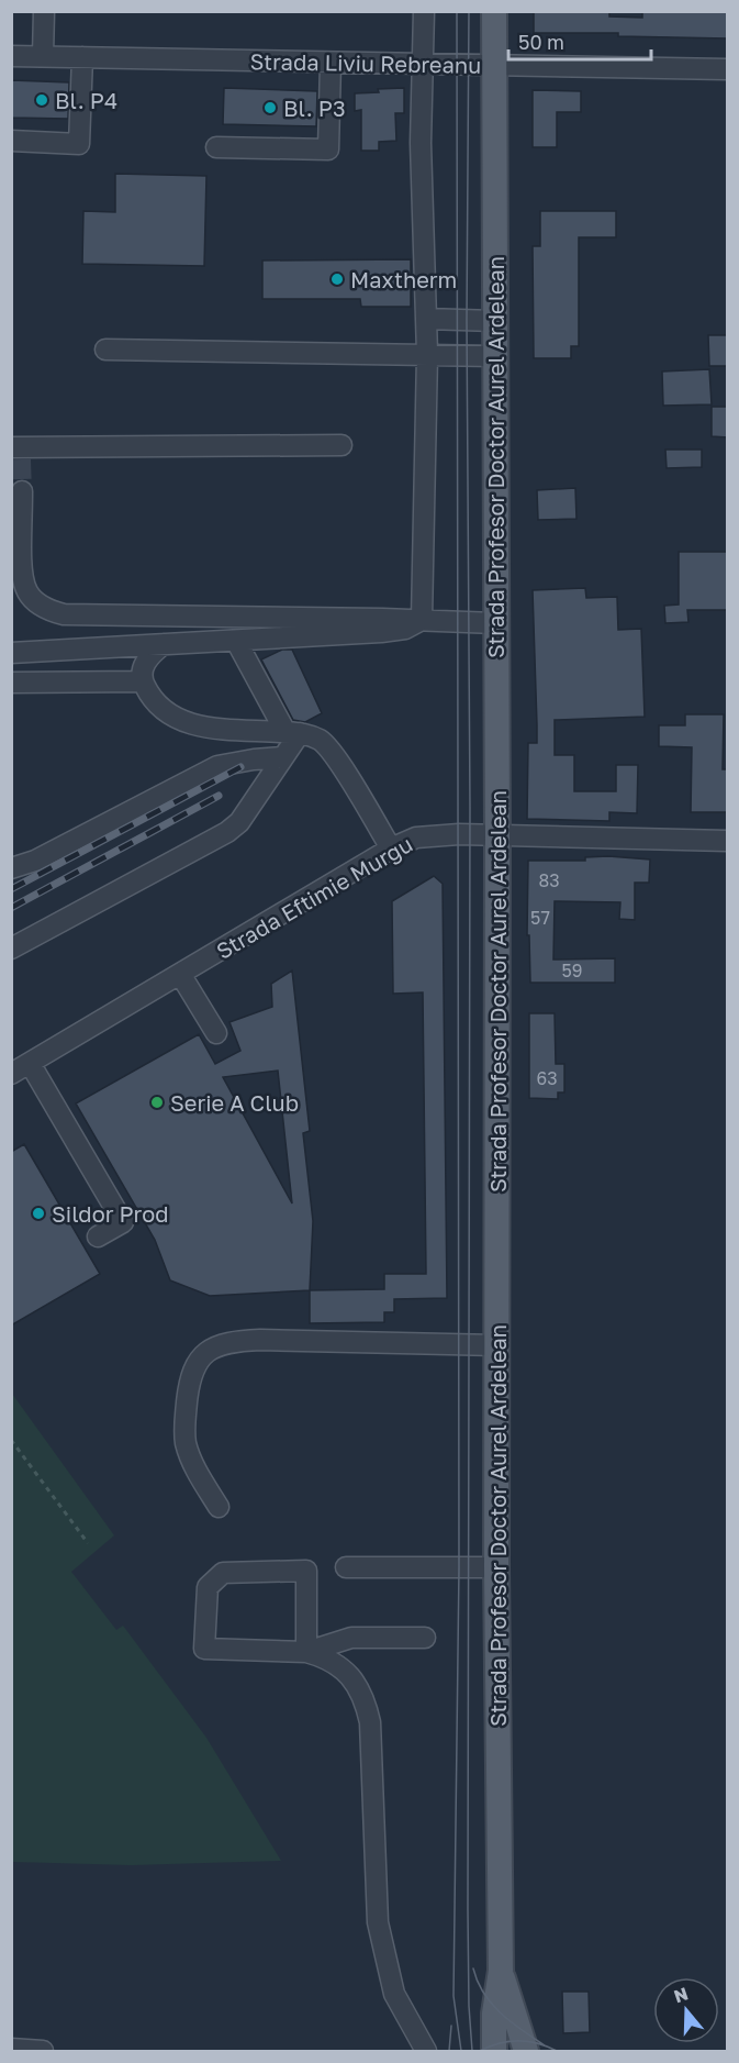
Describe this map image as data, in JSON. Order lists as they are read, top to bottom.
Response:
{
  "streets": {
    "main road": ["Strada Profesor Doctor Aurel Ardelean"],
    "street": ["Strada Liviu Rebreanu", "Strada Eftimie Murgu"]
  },
  "crossings": [
    ["Strada Liviu Rebreanu", "Strada Profesor Doctor Aurel Ardelean"],
    ["Strada Profesor Doctor Aurel Ardelean", "Strada Eftimie Murgu"]
  ],
  "places": [
    "Bl. P4",
    "Bl. P3",
    "Maxtherm",
    "Serie A Club",
    "Sildor Prod"
  ],
  "house_numbers": [
    "83",
    "57",
    "59",
    "63"
  ],
  "scale_bar": "50 m",
  "north": "top"
}
